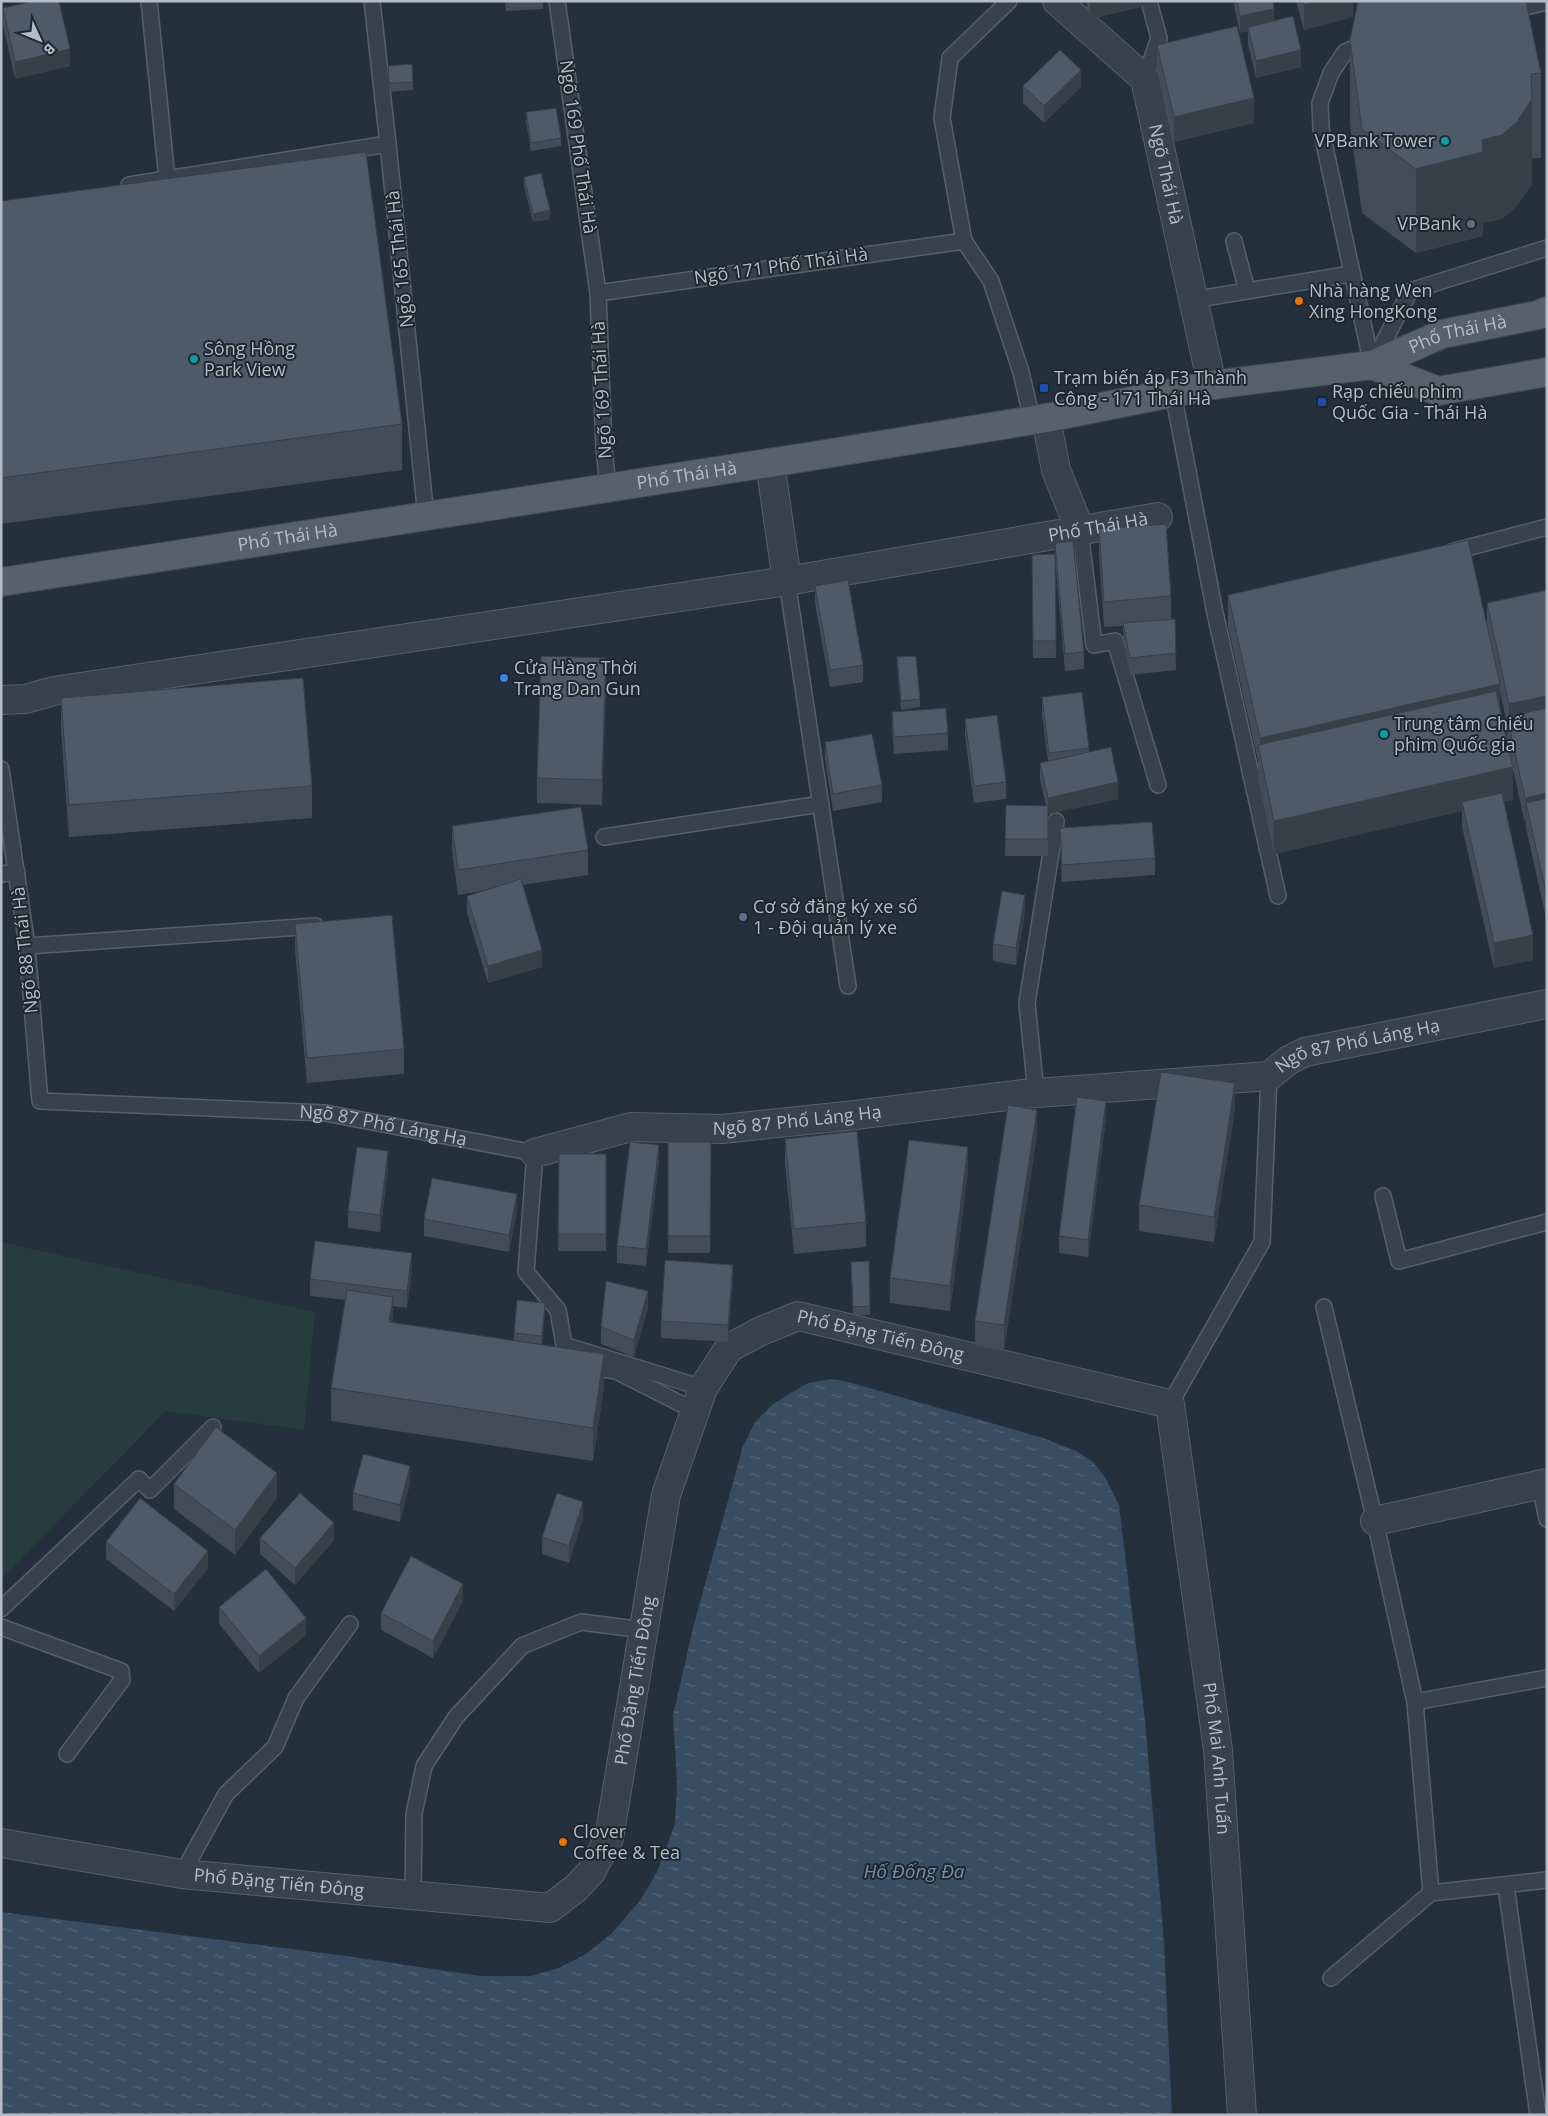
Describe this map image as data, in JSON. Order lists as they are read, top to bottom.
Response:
{
  "streets": {
    "main road": ["Phố Thái Hà"],
    "street": [
      "Ngõ Thái Hà",
      "Ngõ 87 Phố Láng Hạ",
      "Phố Đặng Tiến Đông",
      "Phố Mai Anh Tuấn"
    ],
    "lane": [
      "Ngõ 169 Phố Thái Hà",
      "Ngõ 165 Thái Hà",
      "Ngõ 171 Phố Thái Hà",
      "Ngõ 169 Thái Hà",
      "Ngõ 88 Thái Hà"
    ]
  },
  "crossings": [
    ["Ngõ 169 Phố Thái Hà", "Ngõ 171 Phố Thái Hà"],
    ["Ngõ 169 Phố Thái Hà", "Ngõ 169 Thái Hà"],
    ["Ngõ Thái Hà", "Phố Thái Hà"],
    ["Ngõ 165 Thái Hà", "Phố Thái Hà"],
    ["Ngõ 171 Phố Thái Hà", "Ngõ 169 Thái Hà"],
    ["Phố Thái Hà", "Ngõ 169 Thái Hà"],
    ["Ngõ 88 Thái Hà", "Ngõ 87 Phố Láng Hạ"],
    ["Phố Đặng Tiến Đông", "Phố Mai Anh Tuấn"]
  ],
  "water": ["Hố Đống Đa"],
  "places": {
    "other": [
      "VPBank Tower",
      "VPBank",
      "Nhà hàng Wen Xing HongKong",
      "Sông Hồng Park View",
      "Cửa Hàng Thời Trang Dan Gun",
      "Trung tâm Chiếu phim Quốc gia",
      "Cơ sở đăng ký xe số 1 - Đội quản lý xe",
      "Clover Coffee & Tea"
    ],
    "transit": ["Trạm biến áp F3 Thành Công - 171 Thái Hà", "Rạp chiếu phim Quốc Gia - Thái Hà"]
  },
  "north": "bottom right"
}
